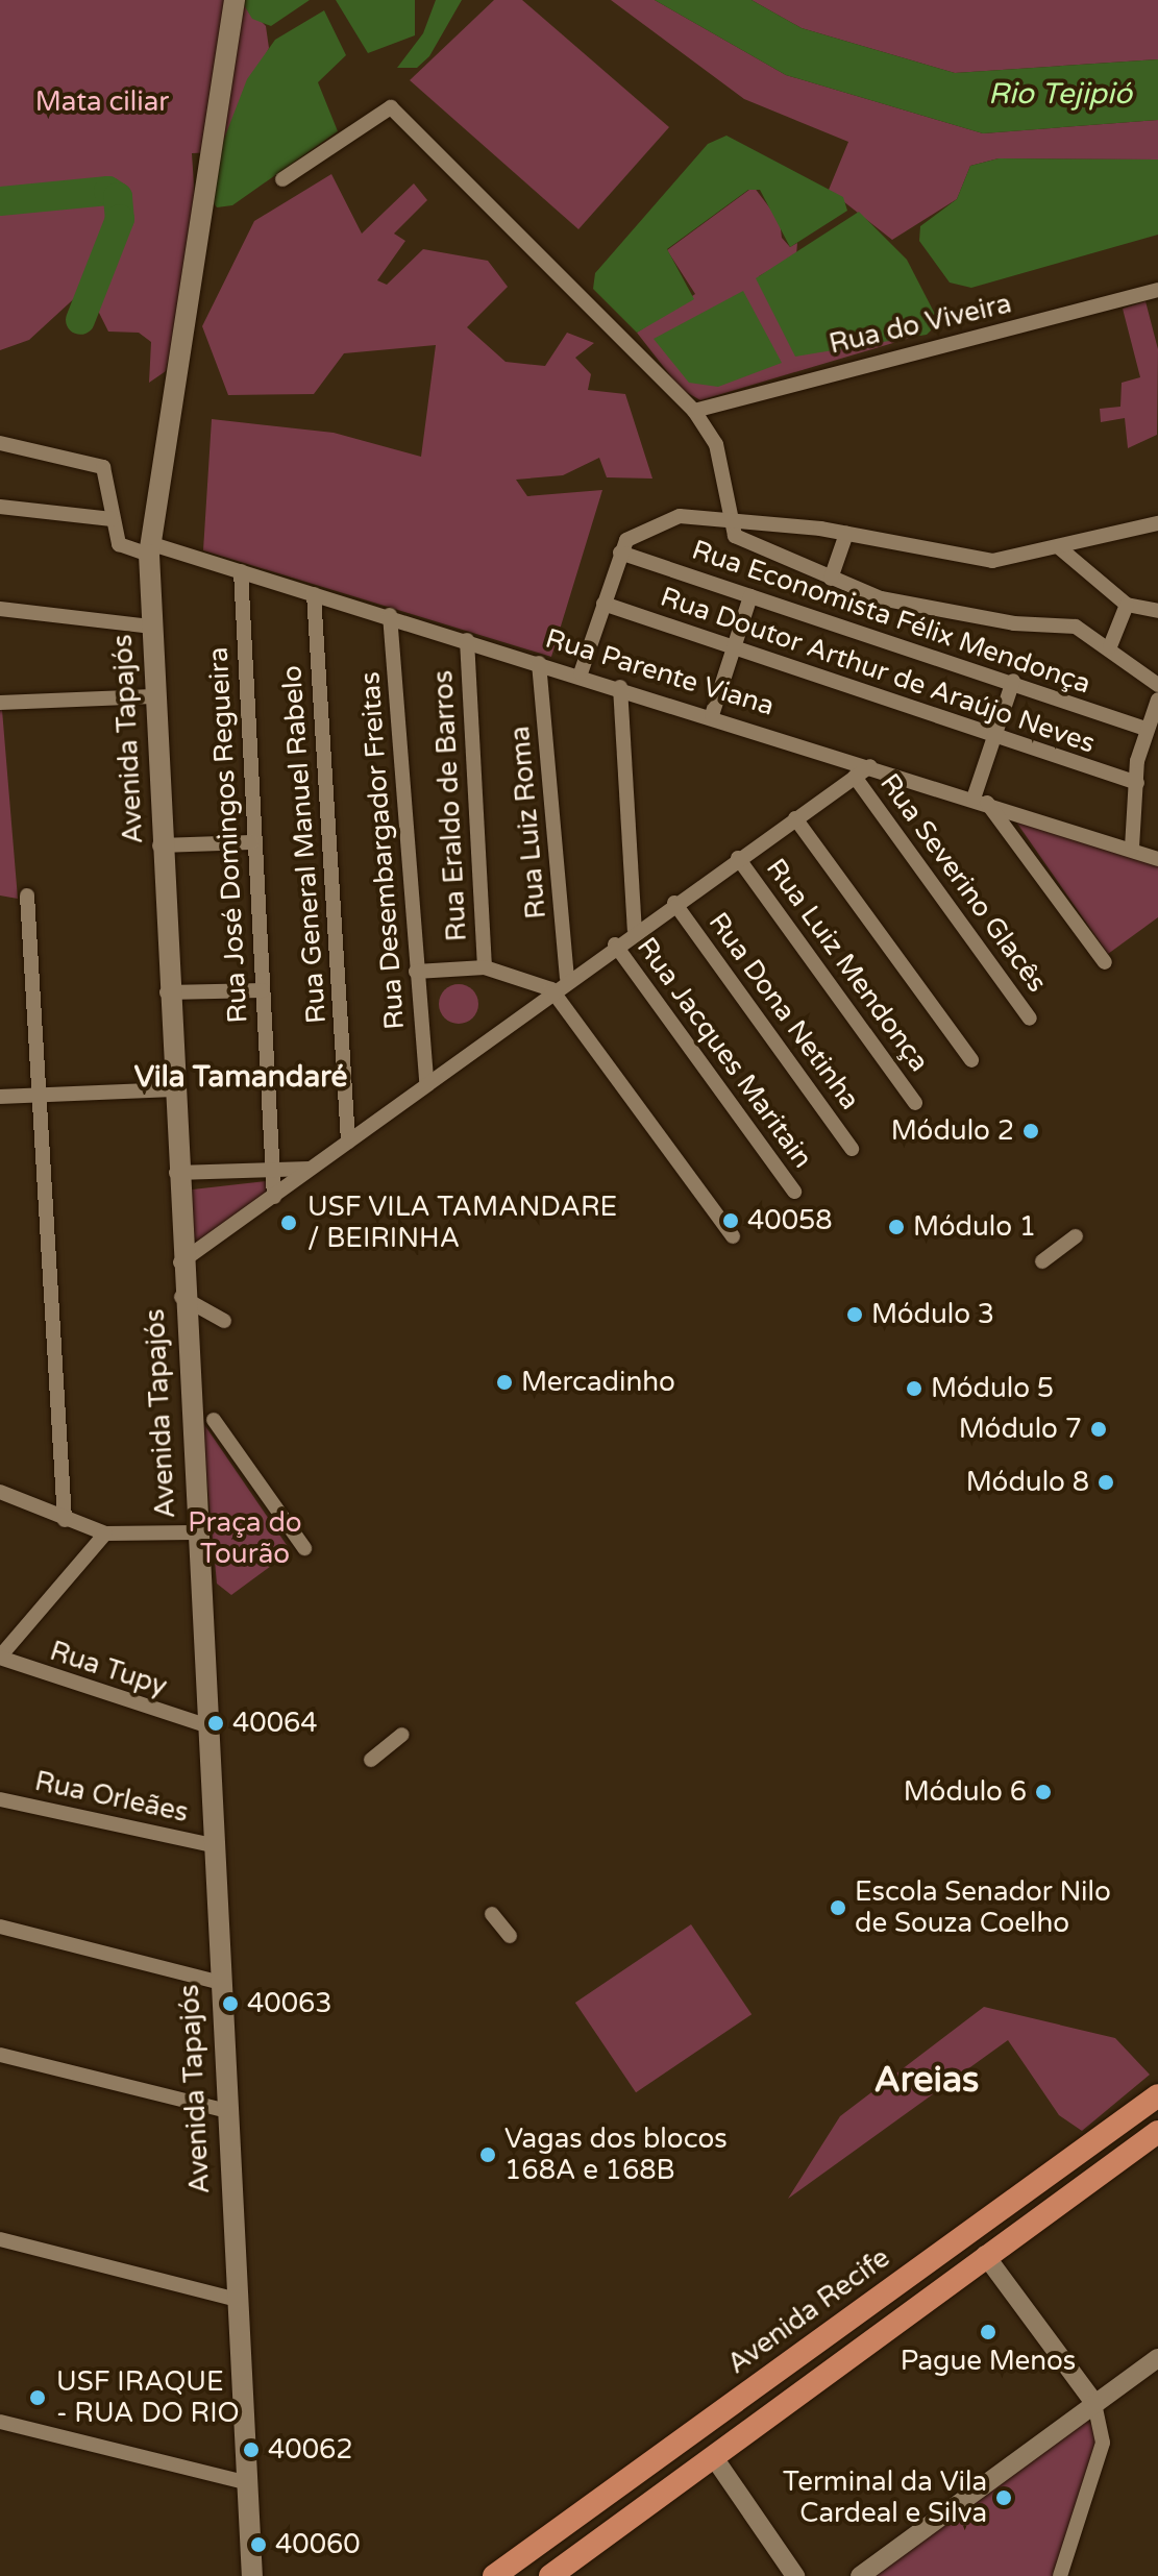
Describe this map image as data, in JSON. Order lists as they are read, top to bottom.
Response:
{
  "streets": {
    "main road": ["Avenida Tapajós", "Avenida Recife"],
    "street": [
      "Rua do Viveira",
      "Rua Economista Félix Mendonça",
      "Rua Doutor Arthur de Araújo Neves",
      "Rua Parente Viana",
      "Rua Eraldo de Barros",
      "Rua Luiz Roma",
      "Rua José Domingos Regueira",
      "Rua General Manuel Rabelo",
      "Rua Desembargador Freitas",
      "Rua Severino Glacês",
      "Rua Luiz Mendonça",
      "Rua Dona Netinha",
      "Rua Jacques Maritain",
      "Rua Tupy",
      "Rua Orleães"
    ]
  },
  "crossings": [
    ["Rua Parente Viana", "Avenida Tapajós"],
    ["Rua Parente Viana", "Rua Eraldo de Barros"],
    ["Rua Parente Viana", "Rua Luiz Roma"],
    ["Rua Parente Viana", "Rua José Domingos Regueira"],
    ["Rua Parente Viana", "Rua General Manuel Rabelo"],
    ["Rua Parente Viana", "Rua Desembargador Freitas"],
    ["Avenida Tapajós", "Rua Tupy"],
    ["Avenida Tapajós", "Rua Orleães"]
  ],
  "districts": ["Vila Tamandaré", "Areias"],
  "water": ["Rio Tejipió"],
  "parks": ["Mata ciliar", "Praça do Tourão"],
  "places": [
    "Módulo 2",
    "40058",
    "USF VILA TAMANDARE / BEIRINHA",
    "Módulo 1",
    "Módulo 3",
    "Mercadinho",
    "Módulo 5",
    "Módulo 7",
    "Módulo 8",
    "40064",
    "Módulo 6",
    "Escola Senador Nilo de Souza Coelho",
    "40063",
    "Vagas dos blocos 168A e 168B",
    "Pague Menos",
    "USF IRAQUE - RUA DO RIO",
    "40062",
    "Terminal da Vila Cardeal e Silva",
    "40060"
  ]
}
